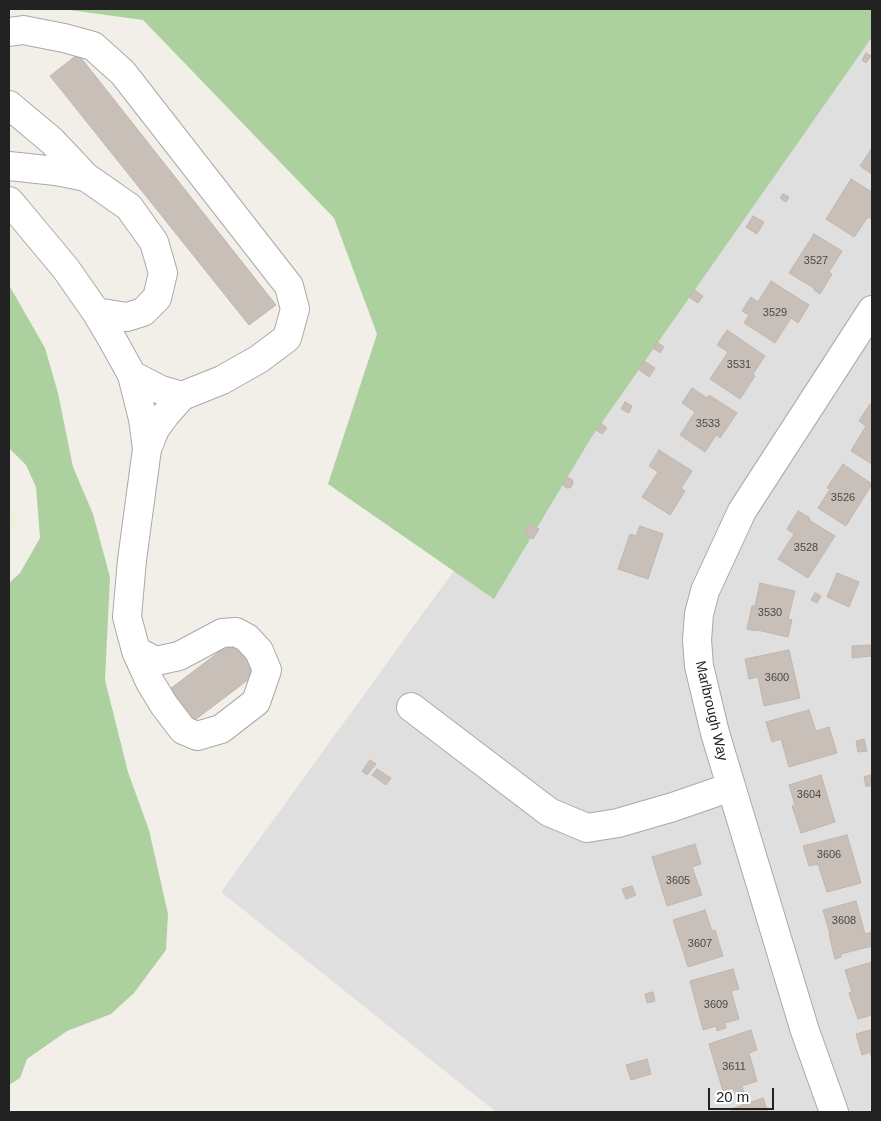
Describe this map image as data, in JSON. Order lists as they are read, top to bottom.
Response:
{
  "streets": {
    "street": ["Marlbrough Way"]
  },
  "house_numbers": [
    "3527",
    "3529",
    "3531",
    "3533",
    "3526",
    "3528",
    "3530",
    "3600",
    "3604",
    "3606",
    "3605",
    "3608",
    "3607",
    "3609",
    "3611"
  ],
  "scale_bar": "20 m"
}
